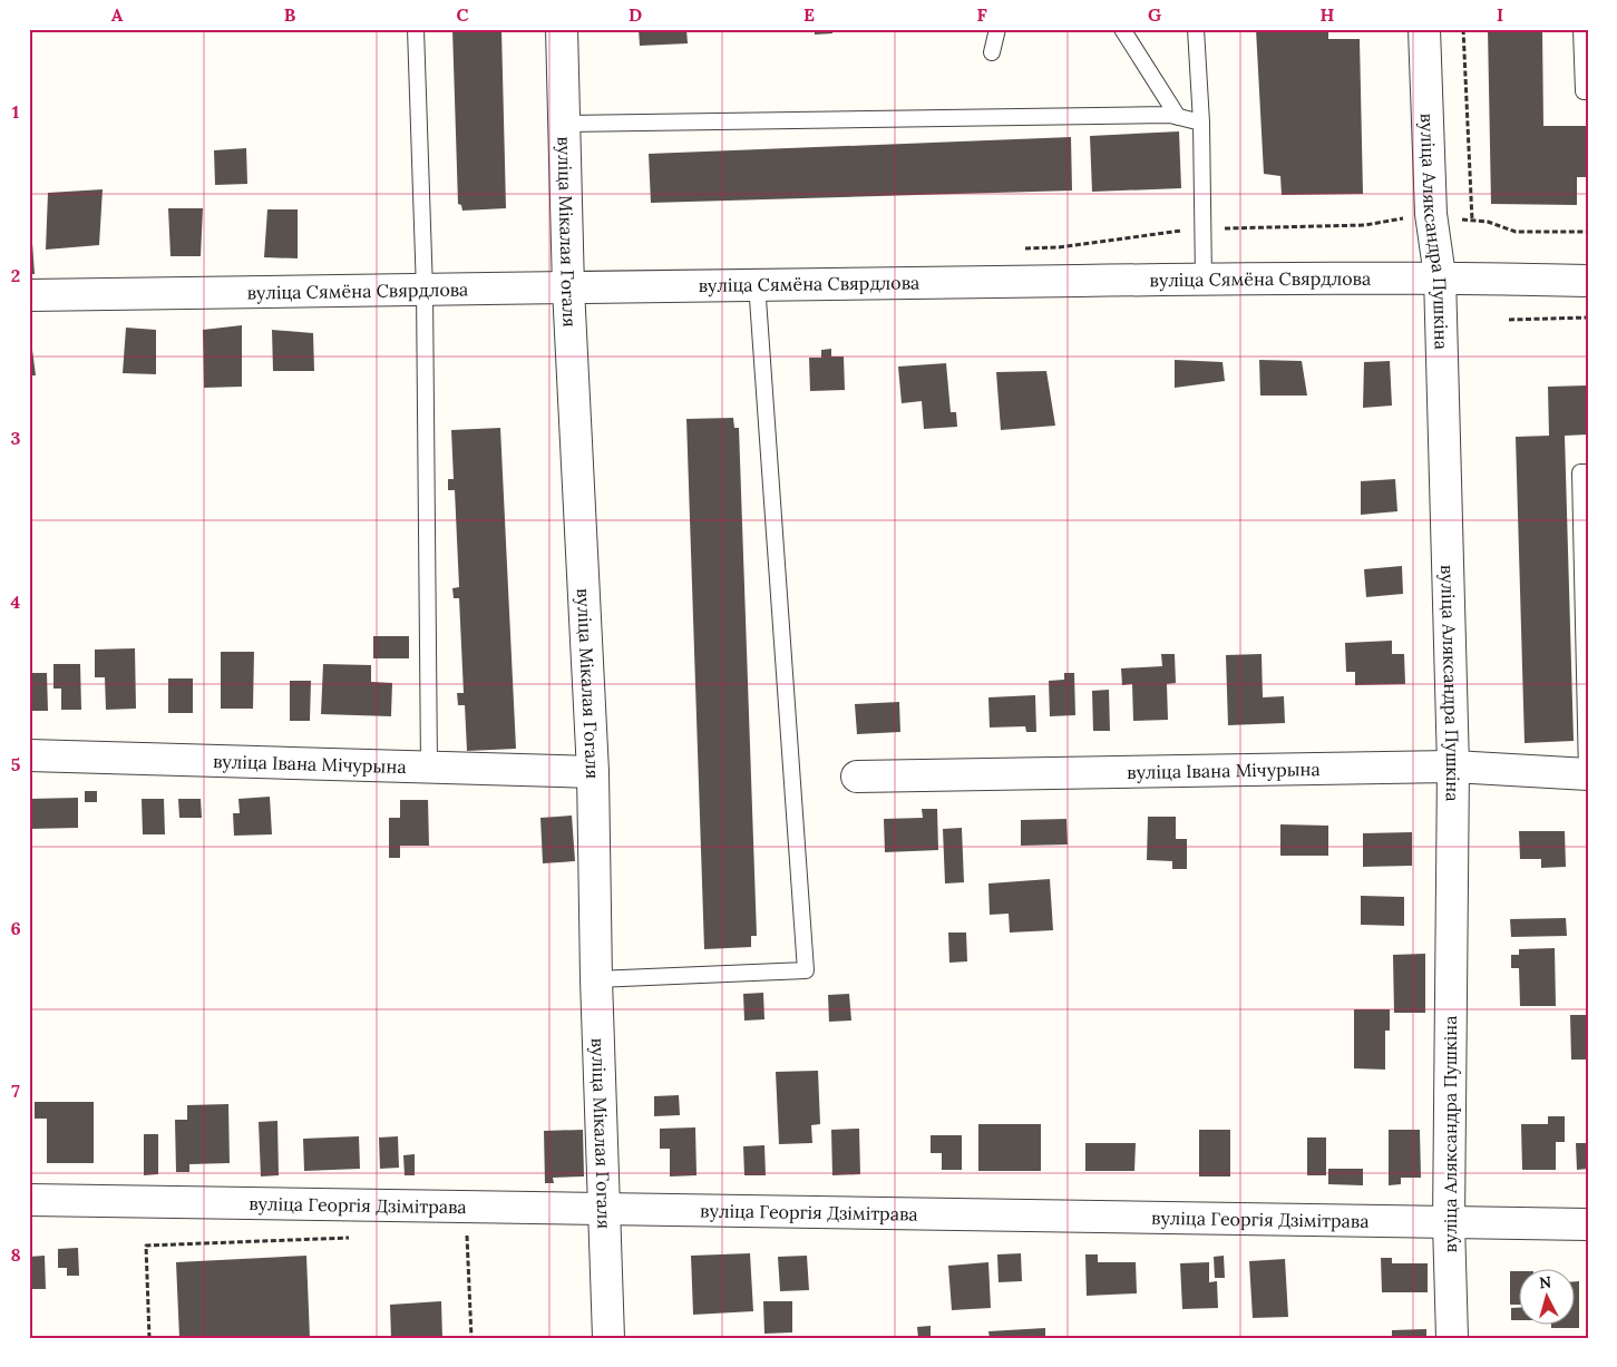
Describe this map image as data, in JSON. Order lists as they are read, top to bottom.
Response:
{
  "streets": {
    "street": [
      "вуліца Мікалая Гогаля",
      "вуліца Аляксандра Пушкіна",
      "вуліца Сямёна Свярдлова",
      "вуліца Івана Мічурына",
      "вуліца Георгія Дзімітрава"
    ]
  },
  "crossings": [
    ["вуліца Мікалая Гогаля", "вуліца Сямёна Свярдлова"],
    ["вуліца Мікалая Гогаля", "вуліца Івана Мічурына"],
    ["вуліца Мікалая Гогаля", "вуліца Георгія Дзімітрава"],
    ["вуліца Аляксандра Пушкіна", "вуліца Сямёна Свярдлова"],
    ["вуліца Аляксандра Пушкіна", "вуліца Івана Мічурына"],
    ["вуліца Аляксандра Пушкіна", "вуліца Георгія Дзімітрава"]
  ],
  "north": "top",
  "grid": {
    "columns": [
      "A",
      "B",
      "C",
      "D",
      "E",
      "F",
      "G",
      "H",
      "I"
    ],
    "rows": [
      "1",
      "2",
      "3",
      "4",
      "5",
      "6",
      "7",
      "8"
    ]
  }
}
